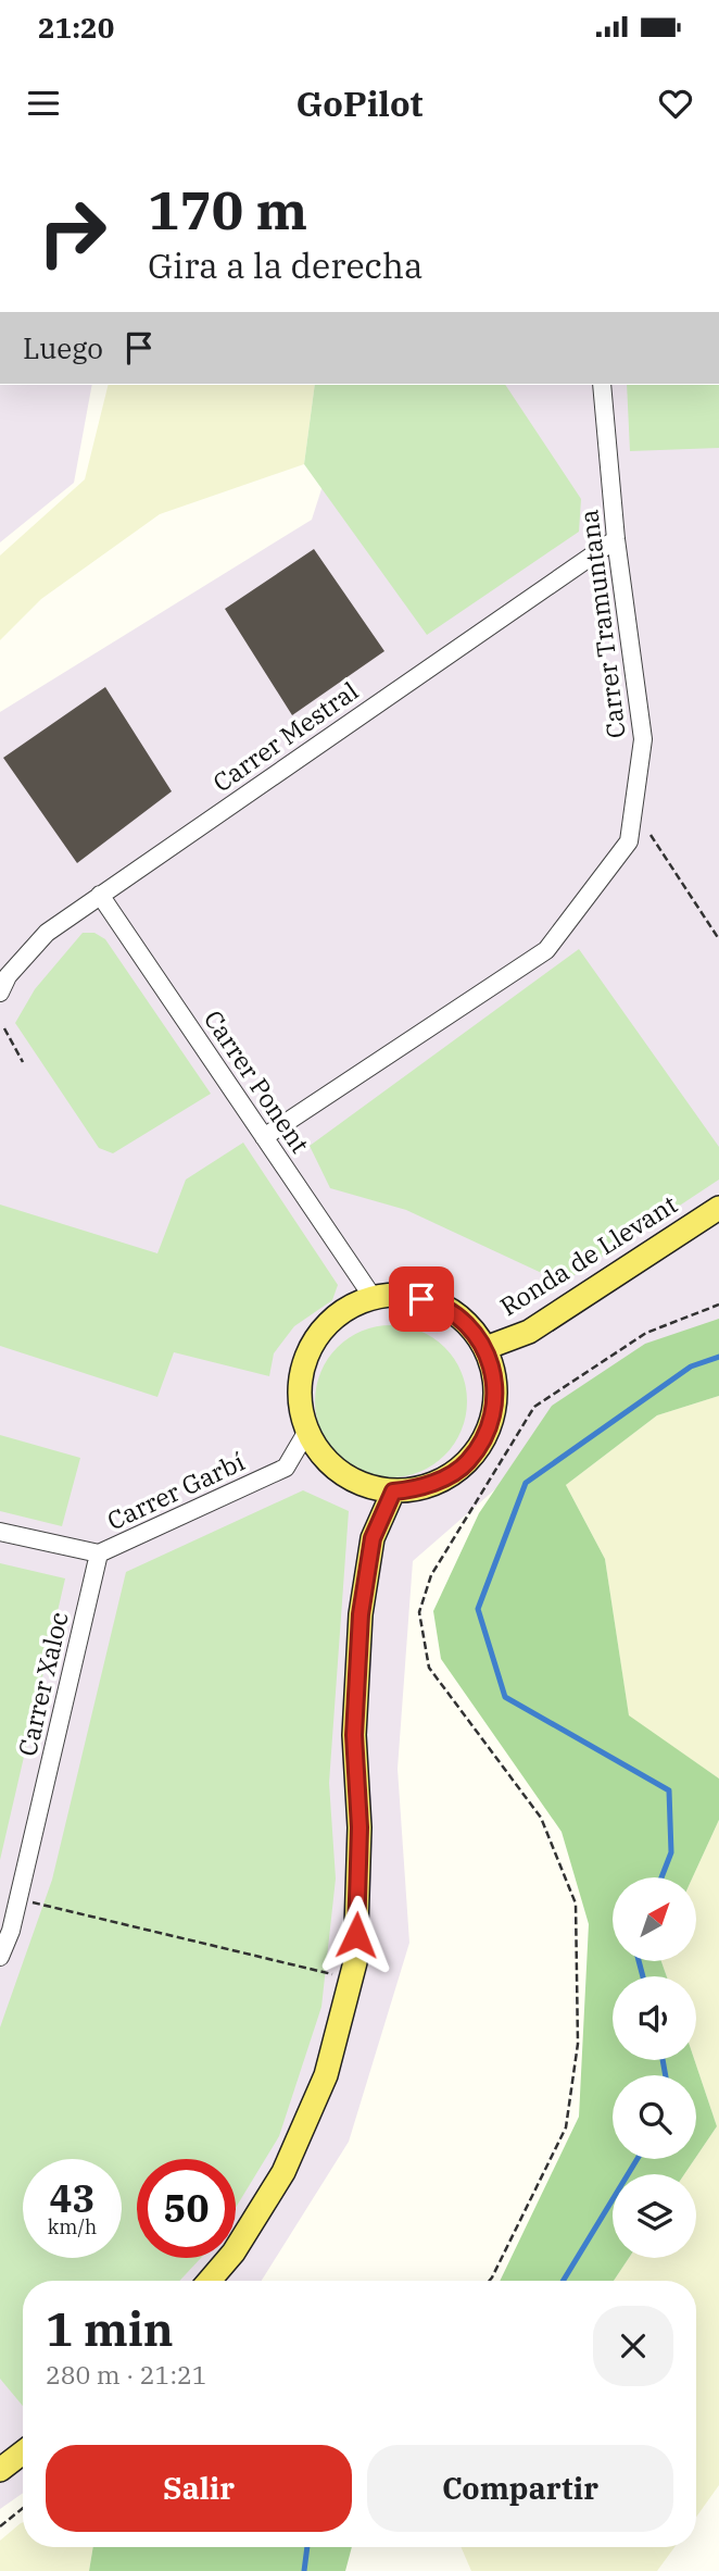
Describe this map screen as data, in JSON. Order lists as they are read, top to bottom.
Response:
{
  "streets": {
    "main road": ["Ronda de Llevant"],
    "street": [
      "Carrer Tramuntana",
      "Carrer Mestral",
      "Carrer Ponent",
      "Carrer Garbí",
      "Carrer Xaloc"
    ]
  },
  "crossings": [
    ["Carrer Tramuntana", "Carrer Mestral"],
    ["Carrer Tramuntana", "Carrer Ponent"],
    ["Carrer Mestral", "Carrer Ponent"],
    ["Carrer Ponent", "Ronda de Llevant"],
    ["Carrer Ponent", "Carrer Garbí"],
    ["Ronda de Llevant", "Carrer Garbí"],
    ["Carrer Garbí", "Carrer Xaloc"]
  ],
  "north": "top right",
  "page": {
    "status": "21:20",
    "header": "GoPilot",
    "turn": ["170 m", "Gira a la derecha"],
    "then": "Luego",
    "speed": "43 km/h",
    "limit": "50",
    "heading": ["1 min", "280 m · 21:21"],
    "buttons": ["Salir", "Compartir"]
  }
}
